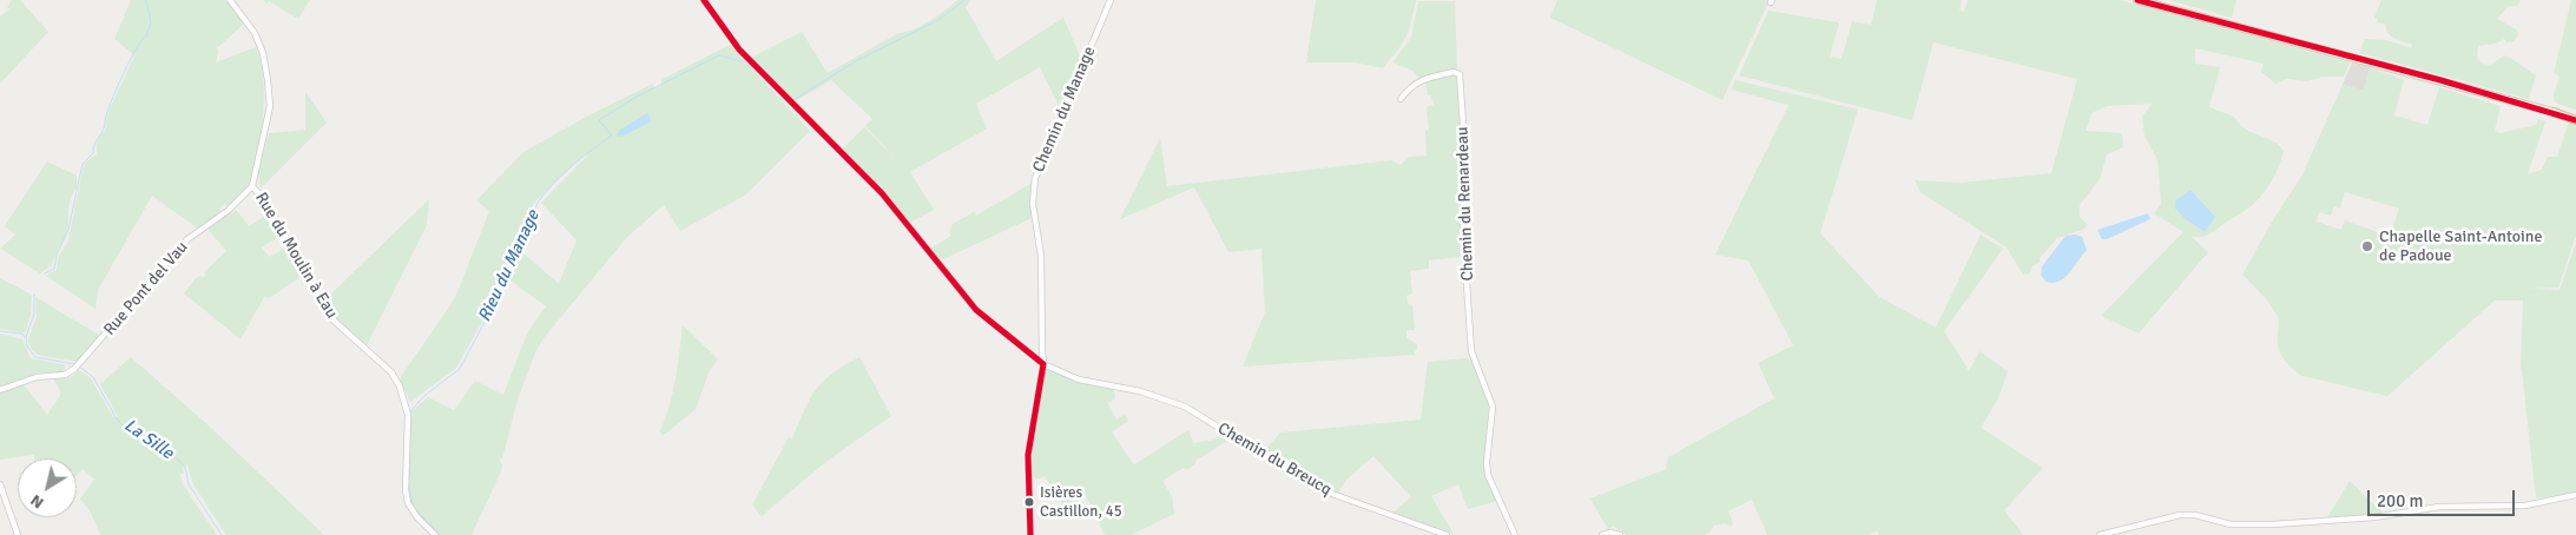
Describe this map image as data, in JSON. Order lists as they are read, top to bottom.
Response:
{
  "streets": {
    "street": [
      "Chemin du Manage",
      "Chemin du Renardeau",
      "Rue du Moulin à Eau",
      "Rue Pont del Vau",
      "Chemin du Breucq"
    ]
  },
  "crossings": [
    ["Chemin du Manage", "Chemin du Breucq"],
    ["Rue du Moulin à Eau", "Rue Pont del Vau"]
  ],
  "water": ["Rieu du Manage", "La Sille"],
  "places": ["Chapelle Saint-Antoine de Padoue", "Isières Castillon, 45"],
  "scale_bar": "200 m",
  "north": "bottom left"
}
